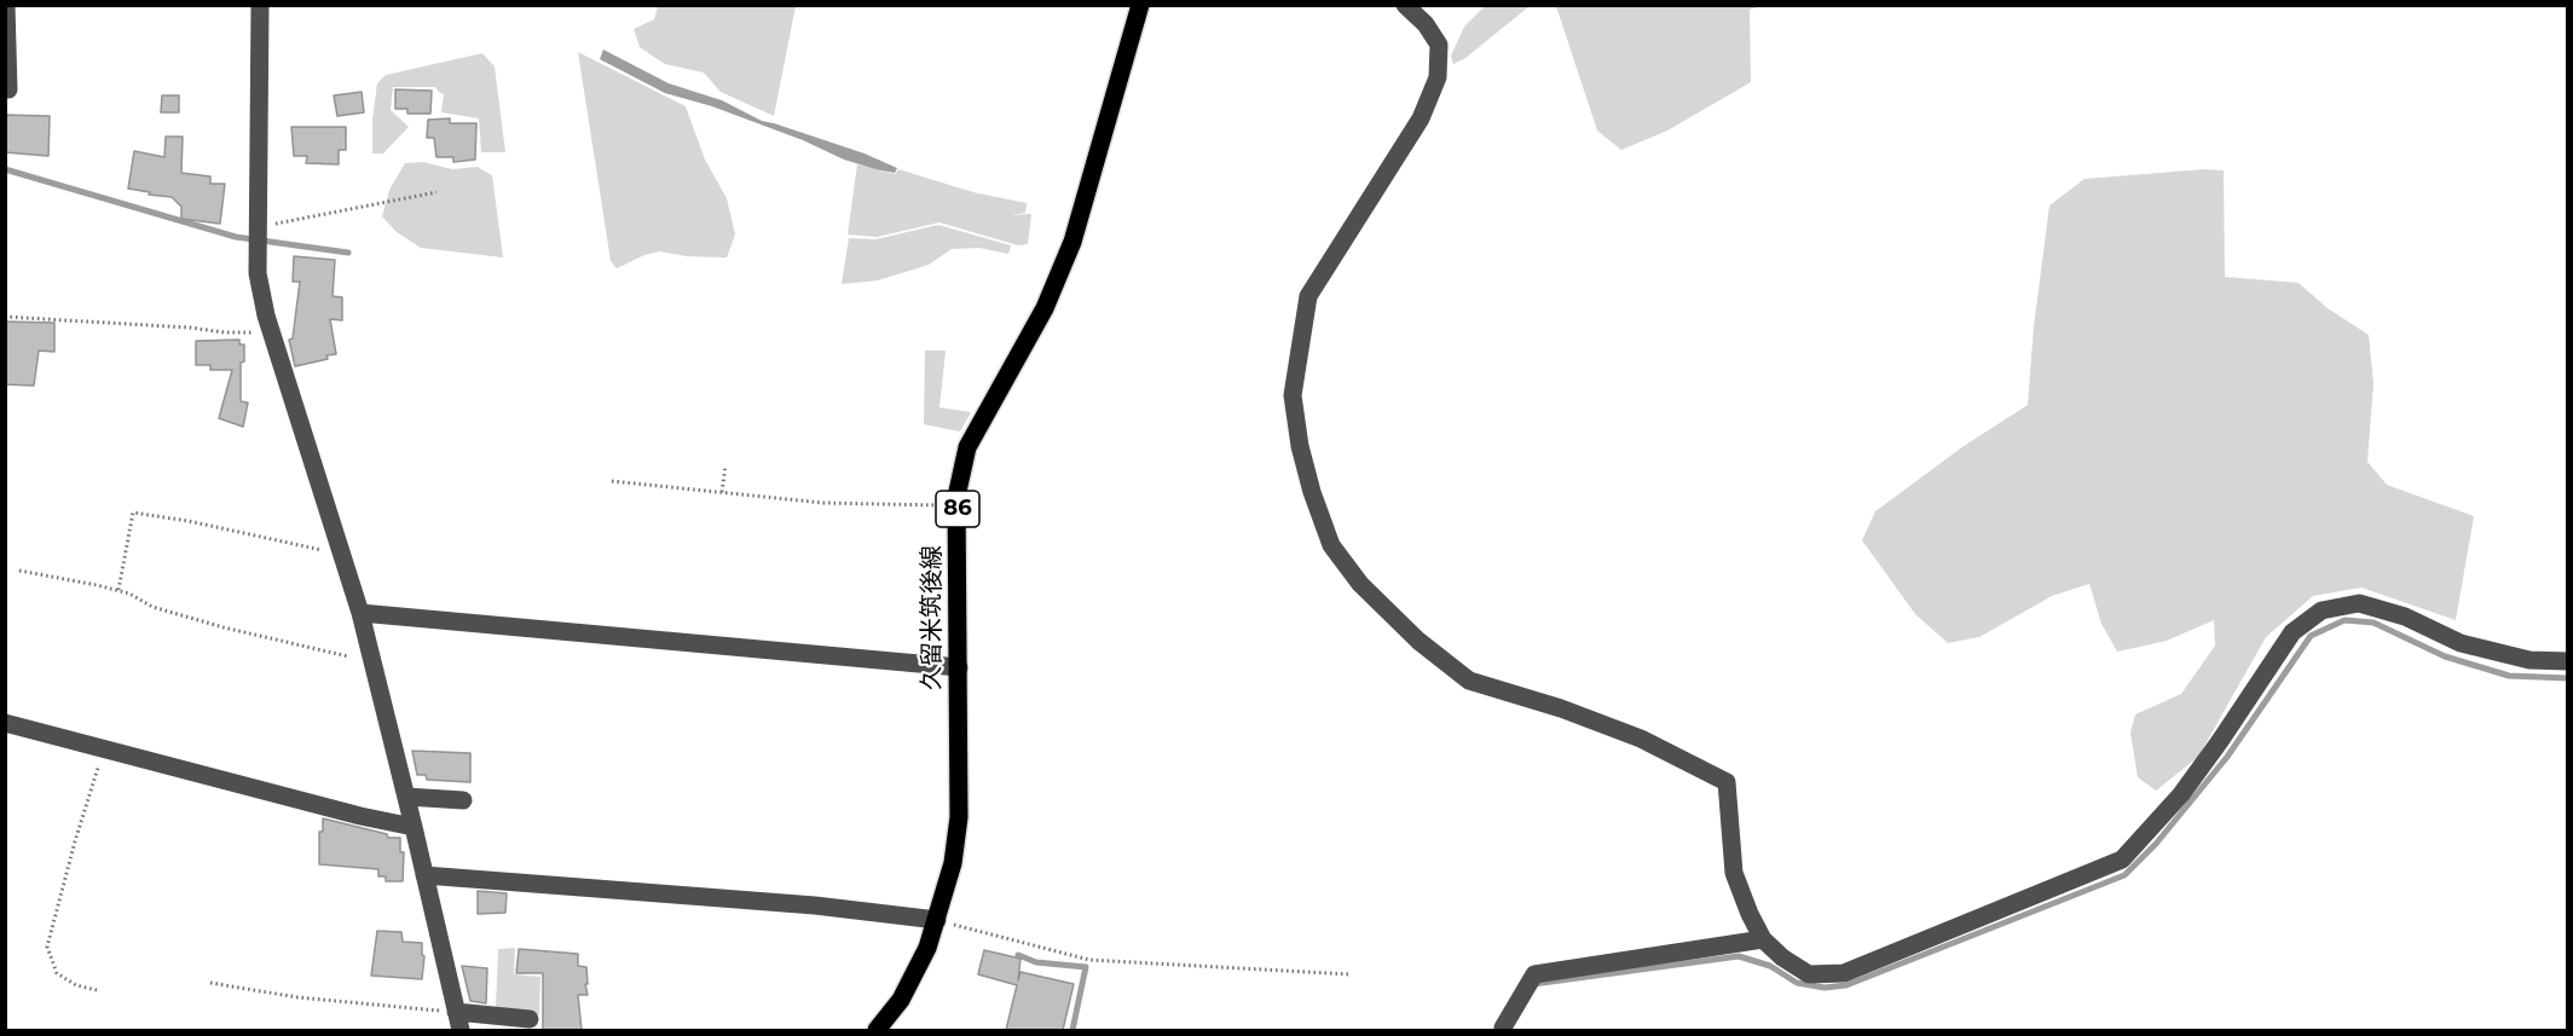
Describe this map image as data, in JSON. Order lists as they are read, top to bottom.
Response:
{
  "streets": {
    "main road": ["86", "久留米筑後線"]
  }
}
